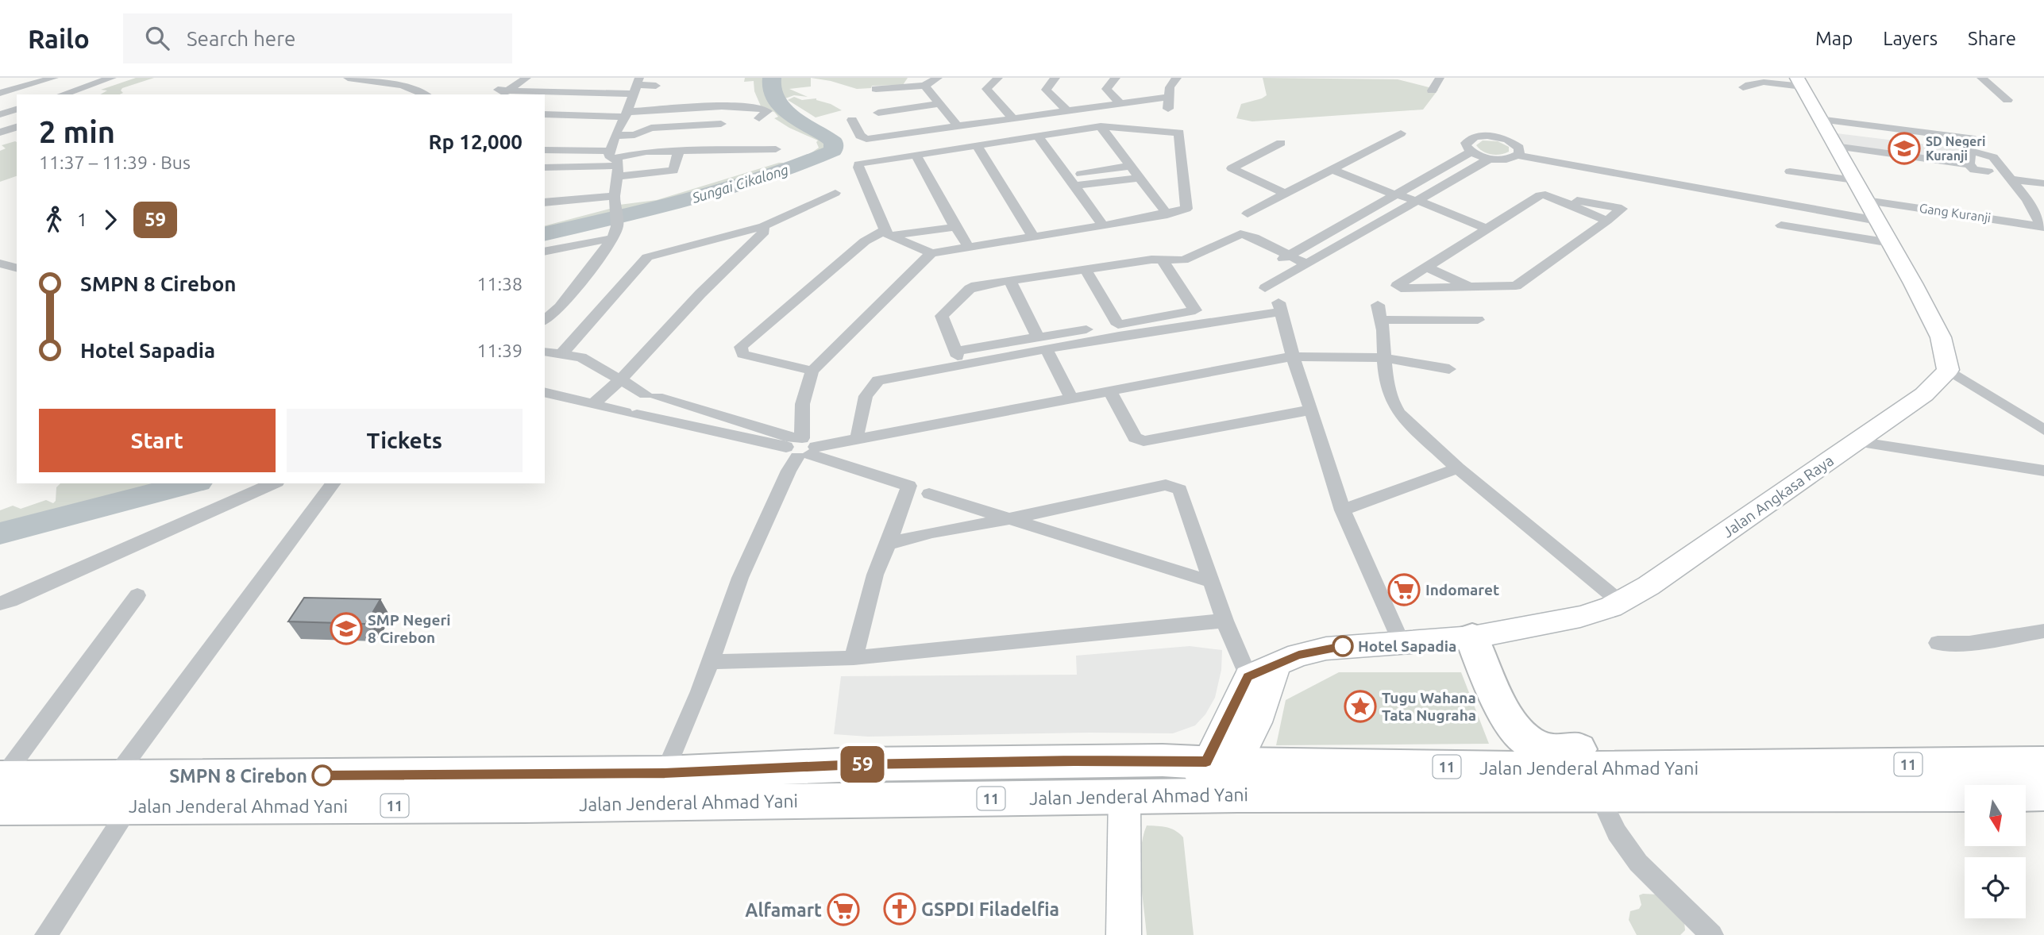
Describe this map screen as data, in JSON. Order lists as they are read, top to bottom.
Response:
{
  "streets": {
    "highway": ["11", "Jalan Jenderal Ahmad Yani"],
    "street": ["Gang Kuranji", "Jalan Angkasa Raya"]
  },
  "water": ["Sungai Cikalong"],
  "places": {
    "school or university": ["SD Negeri Kuranji", "SMP Negeri 8 Cirebon"],
    "supermarket": ["Indomaret", "Alfamart"],
    "other": ["Hotel Sapadia", "SMPN 8 Cirebon"],
    "place": ["Tugu Wahana Tata Nugraha"],
    "church": ["GSPDI Filadelfia"]
  },
  "lines": ["bus line 59"],
  "north": "bottom",
  "page": {
    "header": "Railo",
    "search": "Search here",
    "nav": ["Map", "Layers", "Share"],
    "on_map": "59",
    "heading": ["2 min", "11:37 – 11:39 · Bus", "Rp 12,000"],
    "legs": ["1", "59"],
    "list": [
      {
        "name": "SMPN 8 Cirebon",
        "value": "11:38"
      },
      {
        "name": "Hotel Sapadia",
        "value": "11:39"
      }
    ],
    "buttons": ["Start", "Tickets"]
  }
}
